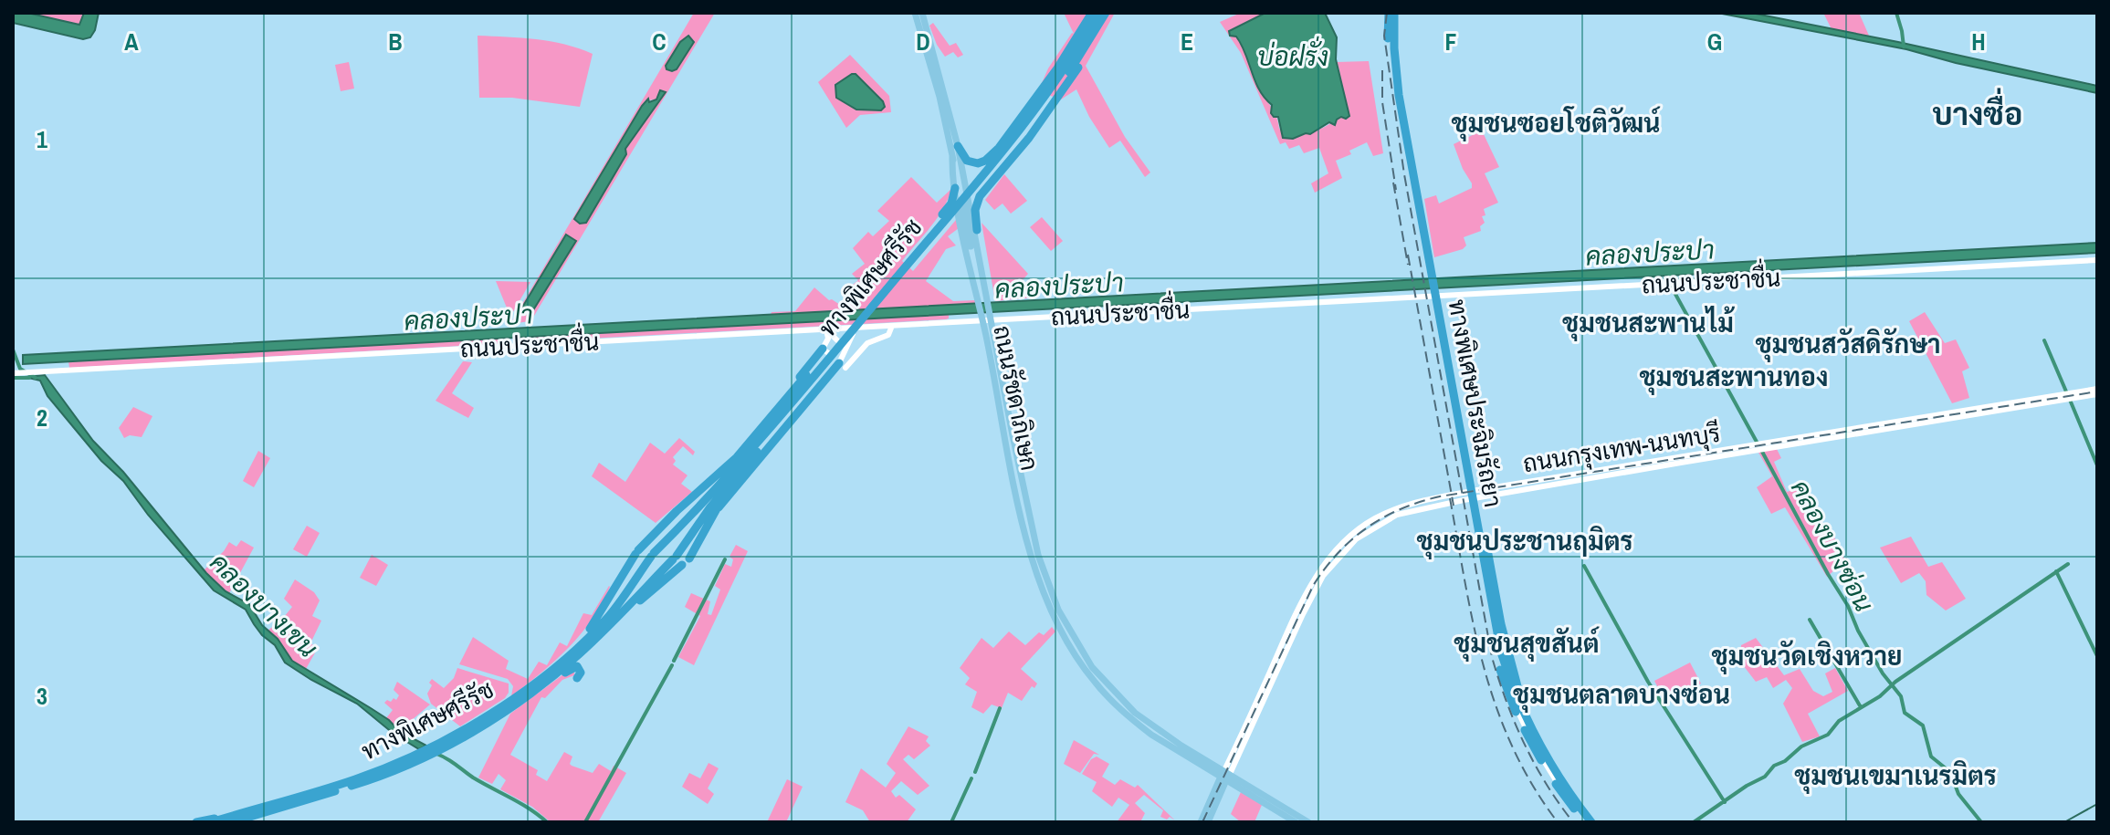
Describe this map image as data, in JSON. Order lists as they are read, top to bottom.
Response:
{
  "streets": {
    "highway": ["ทางพิเศษศรีรัช", "ทางพิเศษประจิมรัถยา"],
    "main road": ["ถนนประชาชื่น", "ถนนรัชดาภิเษก", "ถนนกรุงเทพ-นนทบุรี"]
  },
  "crossings": [
    ["ถนนประชาชื่น", "ถนนรัชดาภิเษก"],
    ["ถนนรัชดาภิเษก", "ถนนกรุงเทพ-นนทบุรี"]
  ],
  "districts": [
    "บางซื่อ",
    "ชุมชนซอยโชติวัฒน์",
    "ชุมชนสะพานไม้",
    "ชุมชนสวัสดิรักษา",
    "ชุมชนสะพานทอง",
    "ชุมชนประชานฤมิตร",
    "ชุมชนสุขสันต์",
    "ชุมชนวัดเชิงหวาย",
    "ชุมชนตลาดบางซ่อน",
    "ชุมชนเขมาเนรมิตร"
  ],
  "water": [
    "บ่อฝรั่ง",
    "คลองประปา",
    "คลองบางซ่อน",
    "คลองบางเขน"
  ],
  "grid": {
    "columns": [
      "A",
      "B",
      "C",
      "D",
      "E",
      "F",
      "G",
      "H"
    ],
    "rows": ["1", "2", "3"]
  }
}
